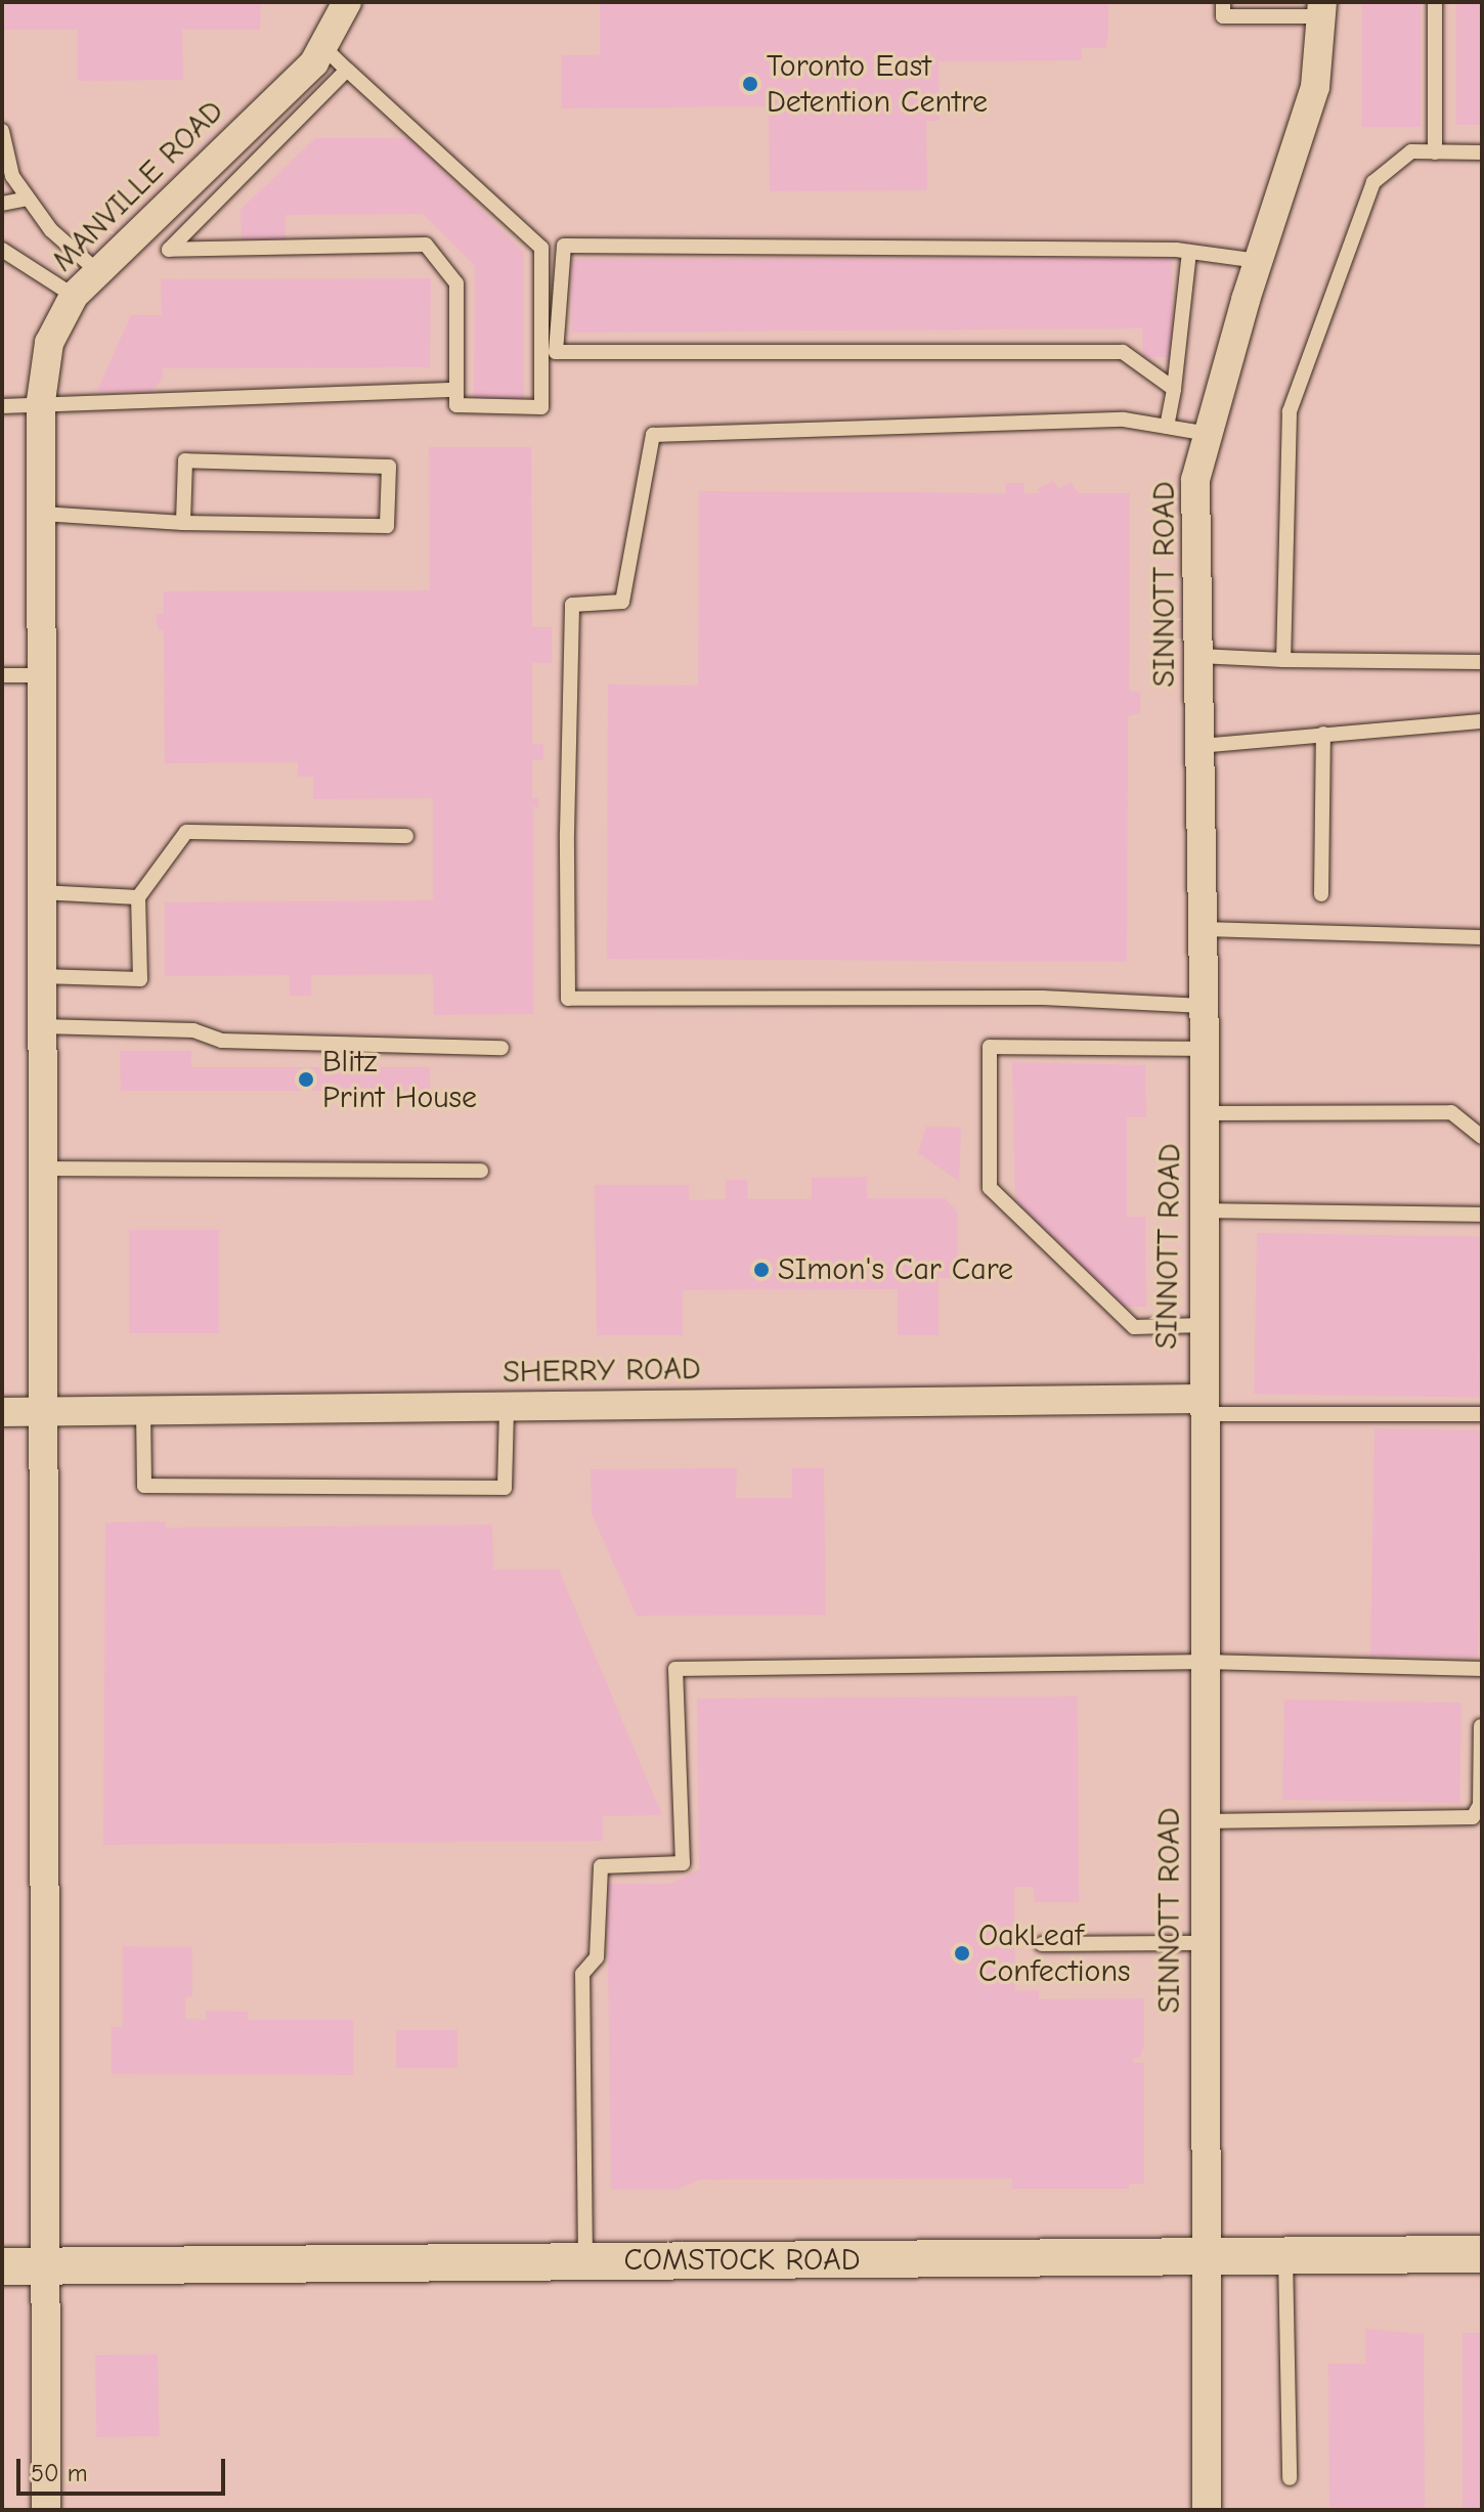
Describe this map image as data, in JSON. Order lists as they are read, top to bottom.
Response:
{
  "streets": {
    "street": [
      "MANVILLE ROAD",
      "SINNOTT ROAD",
      "SHERRY ROAD",
      "COMSTOCK ROAD"
    ]
  },
  "crossings": [
    ["MANVILLE ROAD", "SHERRY ROAD"],
    ["MANVILLE ROAD", "COMSTOCK ROAD"],
    ["SINNOTT ROAD", "SHERRY ROAD"],
    ["SINNOTT ROAD", "COMSTOCK ROAD"]
  ],
  "places": [
    "Toronto East Detention Centre",
    "Blitz Print House",
    "SImon's Car Care",
    "OakLeaf Confections"
  ],
  "scale_bar": "50 m"
}
